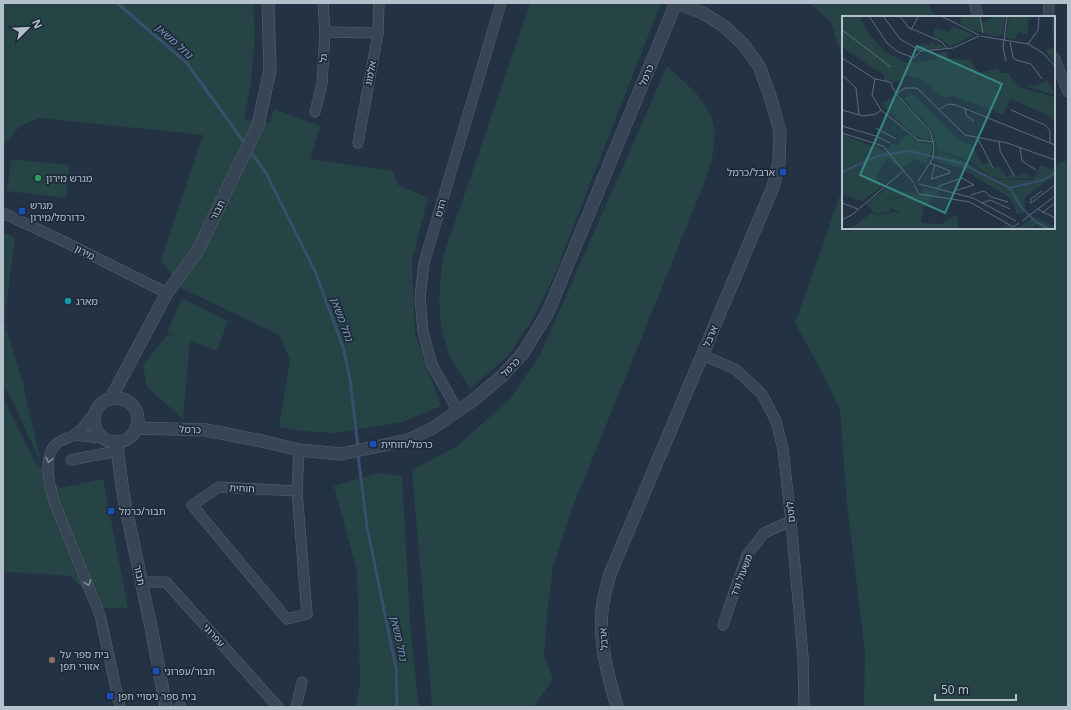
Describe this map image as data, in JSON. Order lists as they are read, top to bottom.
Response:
{
  "streets": {
    "street": [
      "גל",
      "אלמוג",
      "כרמל",
      "הדס",
      "תבור",
      "מירון",
      "ארבל",
      "חוחית",
      "לוטם",
      "משעול ורד",
      "עפרוני"
    ]
  },
  "crossings": [
    ["כרמל", "הדס"],
    ["כרמל", "תבור"],
    ["כרמל", "ארבל"],
    ["תבור", "מירון"],
    ["תבור", "עפרוני"],
    ["ארבל", "לוטם"],
    ["לוטם", "משעול ורד"]
  ],
  "water": ["נחל משאן"],
  "places": {
    "transit": [
      "ארבל/כרמל",
      "מגרש כדורסל/מירון",
      "כרמל/חוחית",
      "תבור/כרמל",
      "תבור/עפרוני",
      "בית ספר ניסויי תפן"
    ],
    "other": ["מגרש מירון", "מארג", "בית ספר על אזורי תפן"]
  },
  "scale_bar": "50 m",
  "north": "top right"
}
